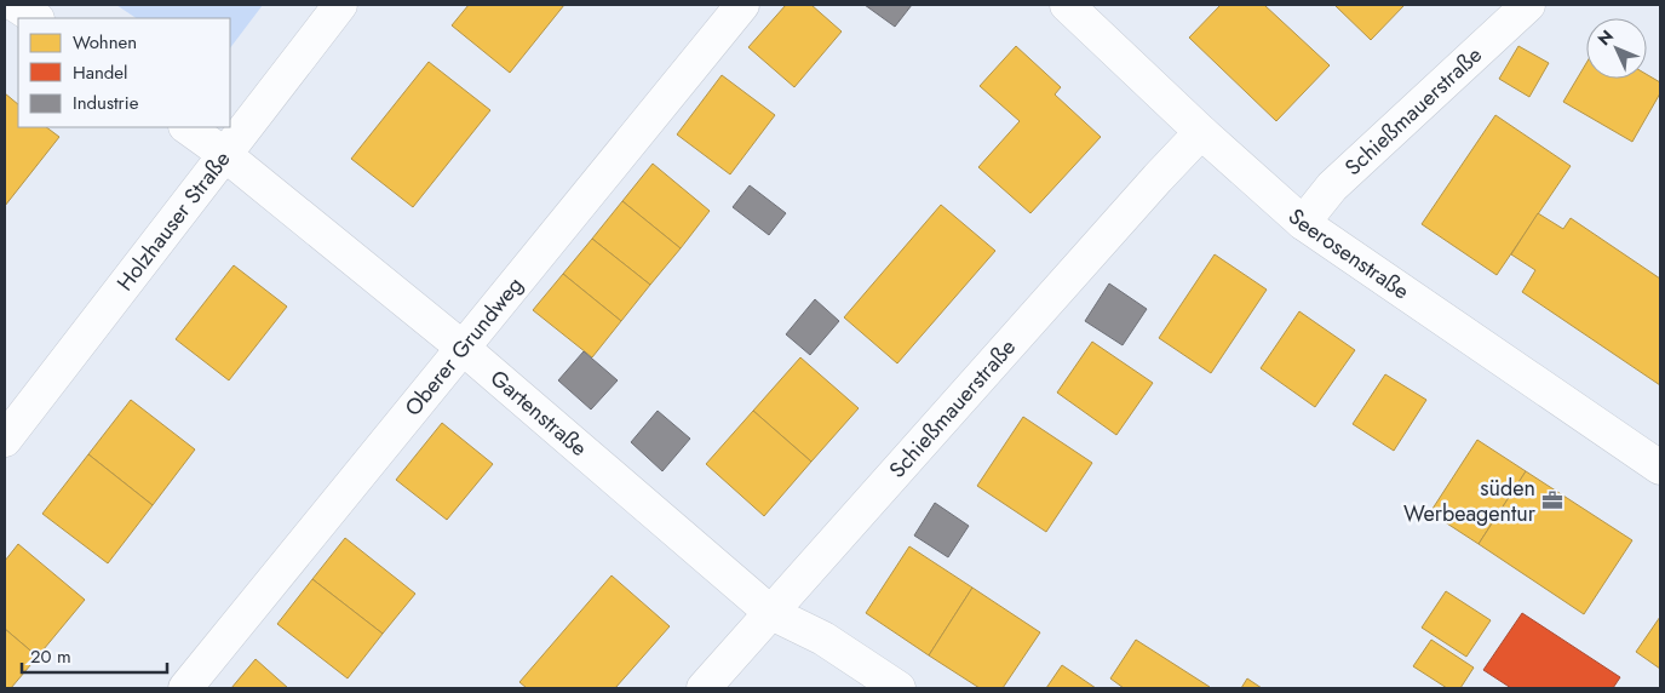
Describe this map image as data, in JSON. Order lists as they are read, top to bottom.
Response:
{
  "streets": {
    "street": [
      "Schießmauerstraße",
      "Holzhauser Straße",
      "Seerosenstraße",
      "Oberer Grundweg",
      "Gartenstraße"
    ]
  },
  "crossings": [
    ["Schießmauerstraße", "Seerosenstraße"],
    ["Schießmauerstraße", "Gartenstraße"],
    ["Holzhauser Straße", "Gartenstraße"],
    ["Oberer Grundweg", "Gartenstraße"]
  ],
  "places": {
    "office": ["süden Werbeagentur"]
  },
  "legend": ["Wohnen", "Handel", "Industrie"],
  "scale_bar": "20 m",
  "north": "top left"
}
